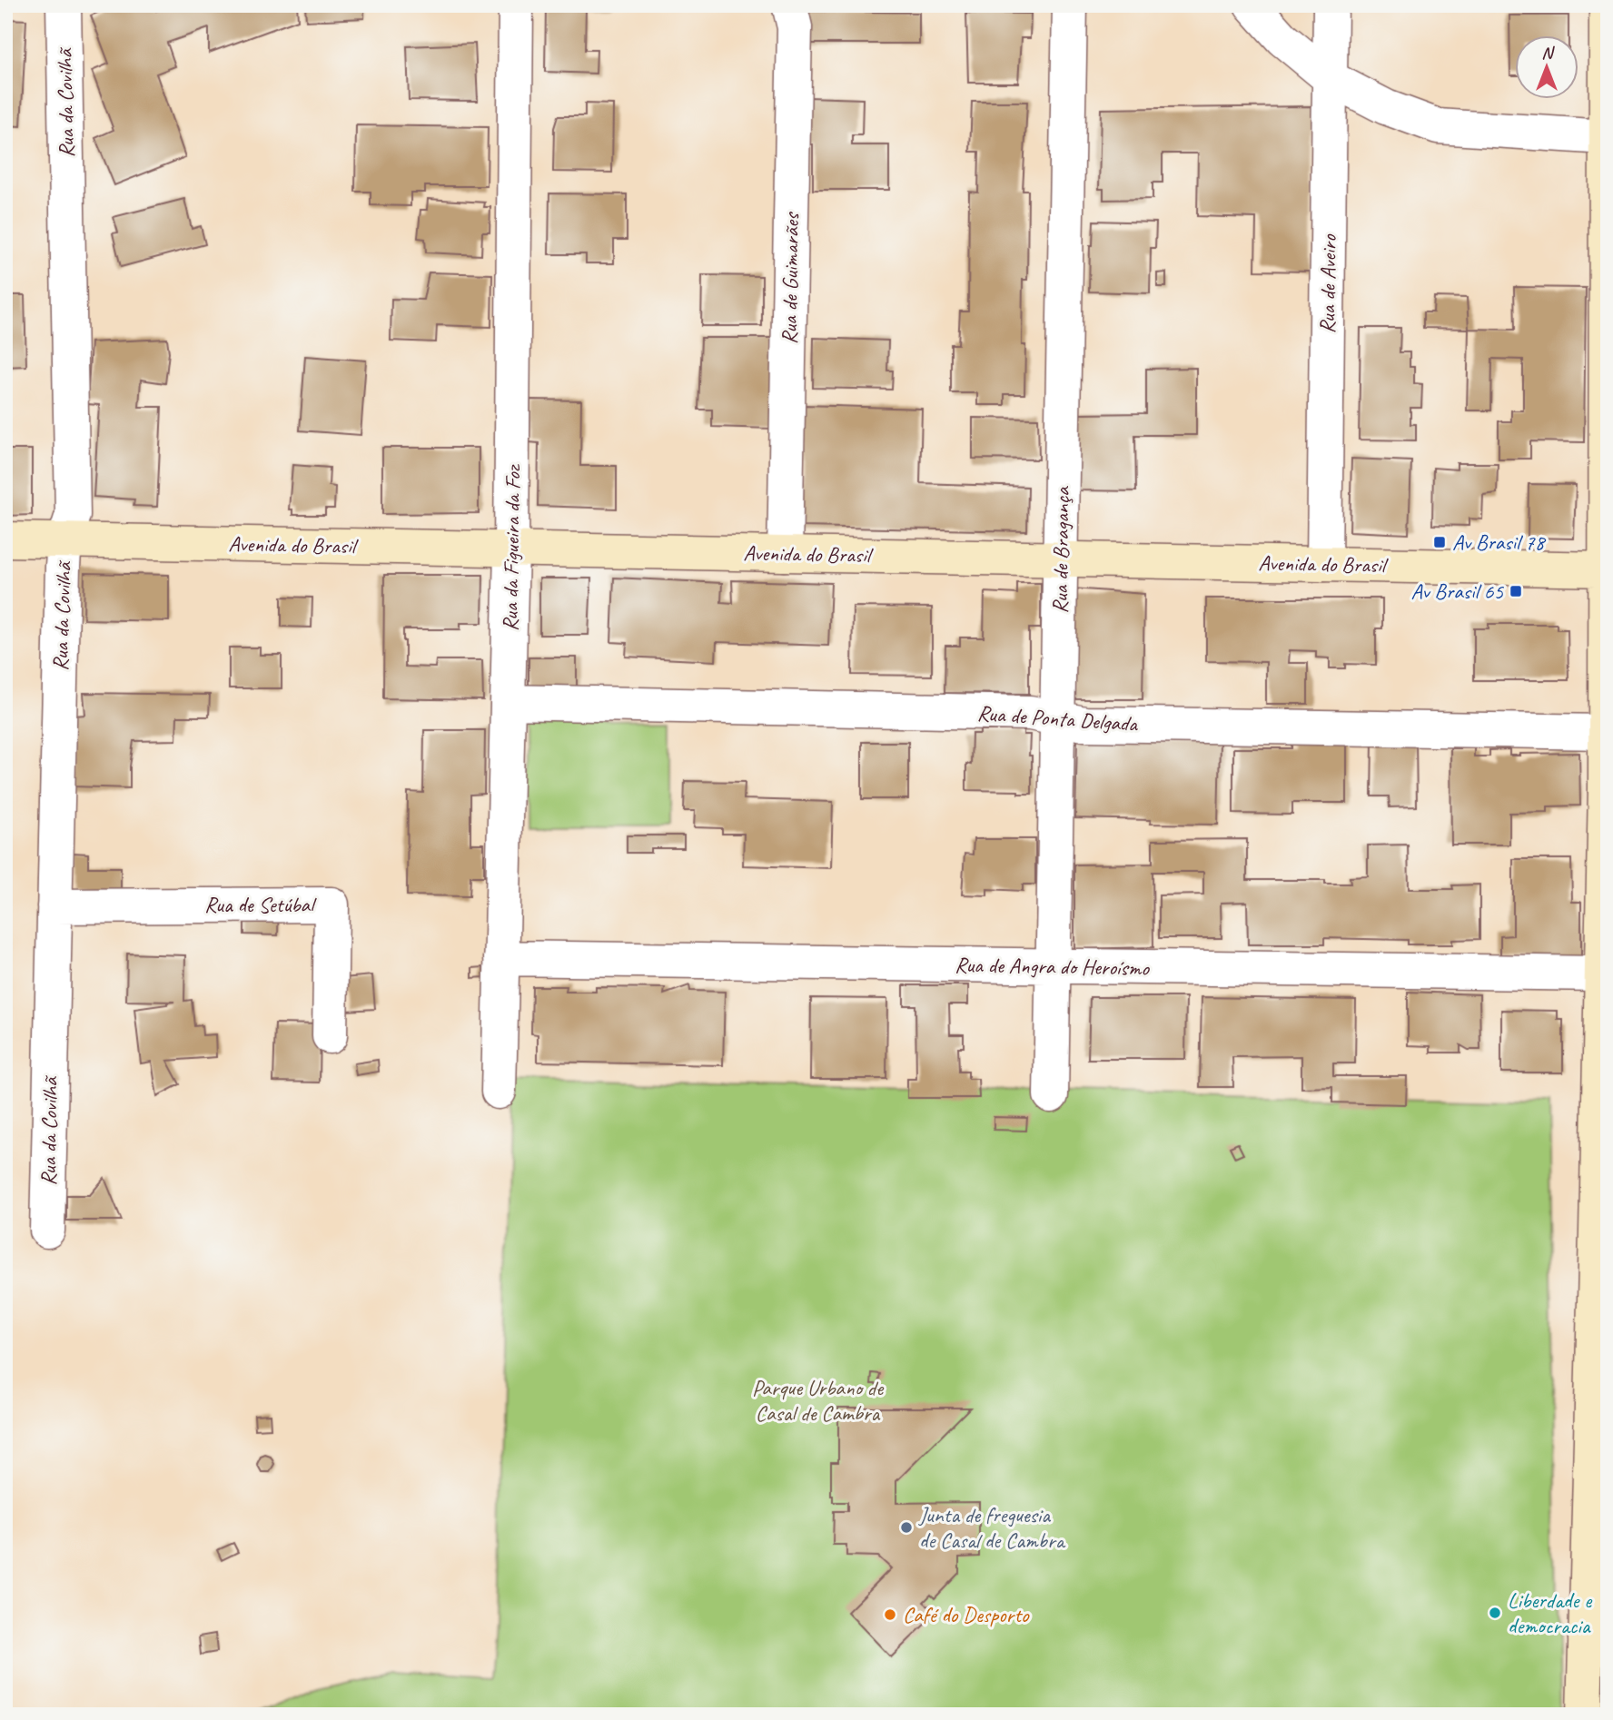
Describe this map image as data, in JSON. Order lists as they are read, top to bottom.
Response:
{
  "streets": {
    "street": [
      "Rua da Covilhã",
      "Rua de Guimarães",
      "Rua de Aveiro",
      "Avenida do Brasil",
      "Rua da Figueira da Foz",
      "Rua de Bragança",
      "Rua de Ponta Delgada",
      "Rua de Setúbal",
      "Rua de Angra do Heroísmo"
    ]
  },
  "crossings": [
    ["Rua da Covilhã", "Avenida do Brasil"],
    ["Rua da Covilhã", "Rua de Setúbal"],
    ["Rua de Guimarães", "Avenida do Brasil"],
    ["Rua de Aveiro", "Avenida do Brasil"],
    ["Avenida do Brasil", "Rua da Figueira da Foz"],
    ["Avenida do Brasil", "Rua de Bragança"],
    ["Rua da Figueira da Foz", "Rua de Ponta Delgada"],
    ["Rua da Figueira da Foz", "Rua de Angra do Heroísmo"],
    ["Rua de Bragança", "Rua de Ponta Delgada"],
    ["Rua de Bragança", "Rua de Angra do Heroísmo"]
  ],
  "parks": ["Parque Urbano de Casal de Cambra"],
  "places": {
    "transit": ["Av Brasil 78", "Av Brasil 65"],
    "other": ["Junta de freguesia de Casal de Cambra", "Liberdade e democracia", "Café do Desporto"]
  },
  "north": "top"
}
